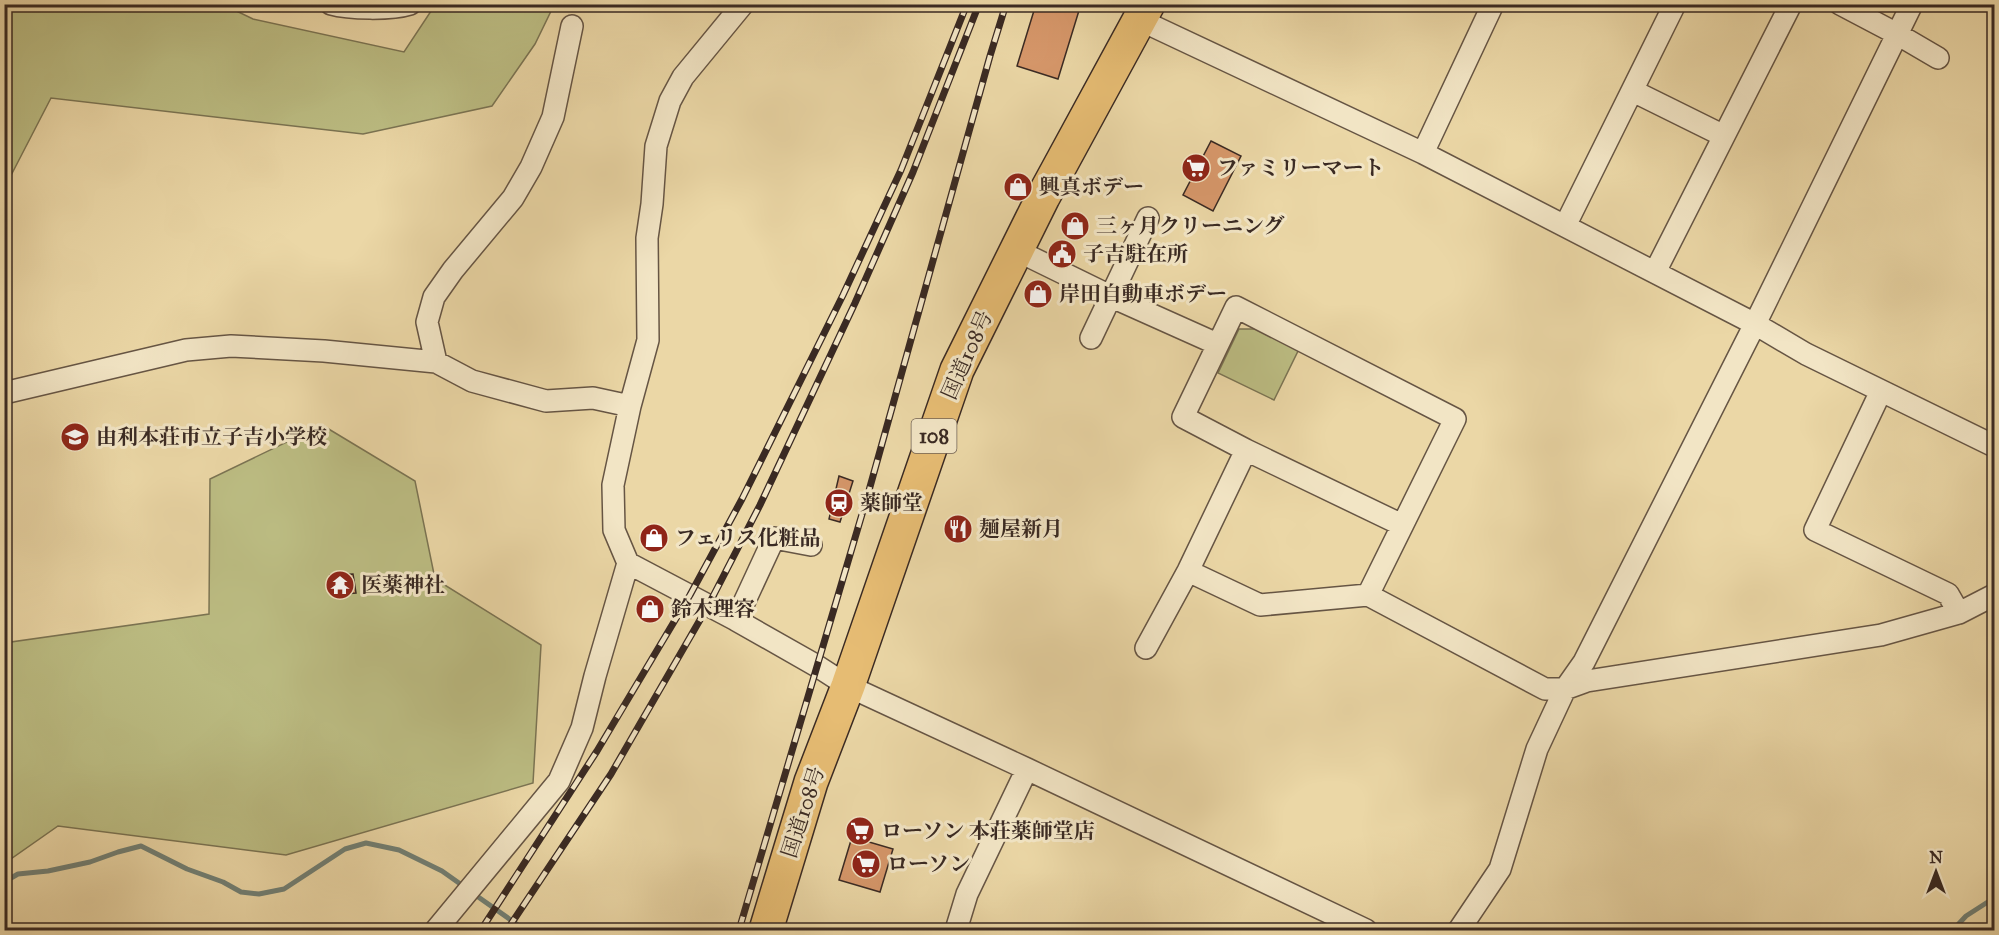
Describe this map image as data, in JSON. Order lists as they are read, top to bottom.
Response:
{
  "streets": {
    "highway": ["国道108号", "108"]
  },
  "places": {
    "supermarket": ["ファミリーマート", "ローソン 本荘薬師堂店", "ローソン"],
    "shop": [
      "興真ボデー",
      "三ヶ月クリーニング",
      "岸田自動車ボデー",
      "フェリス化粧品",
      "鈴木理容"
    ],
    "public building": ["子吉駐在所"],
    "school or university": ["由利本荘市立子吉小学校"],
    "station": ["薬師堂"],
    "restaurant": ["麺屋新月"],
    "temple": ["医薬神社"]
  },
  "north": "top"
}
